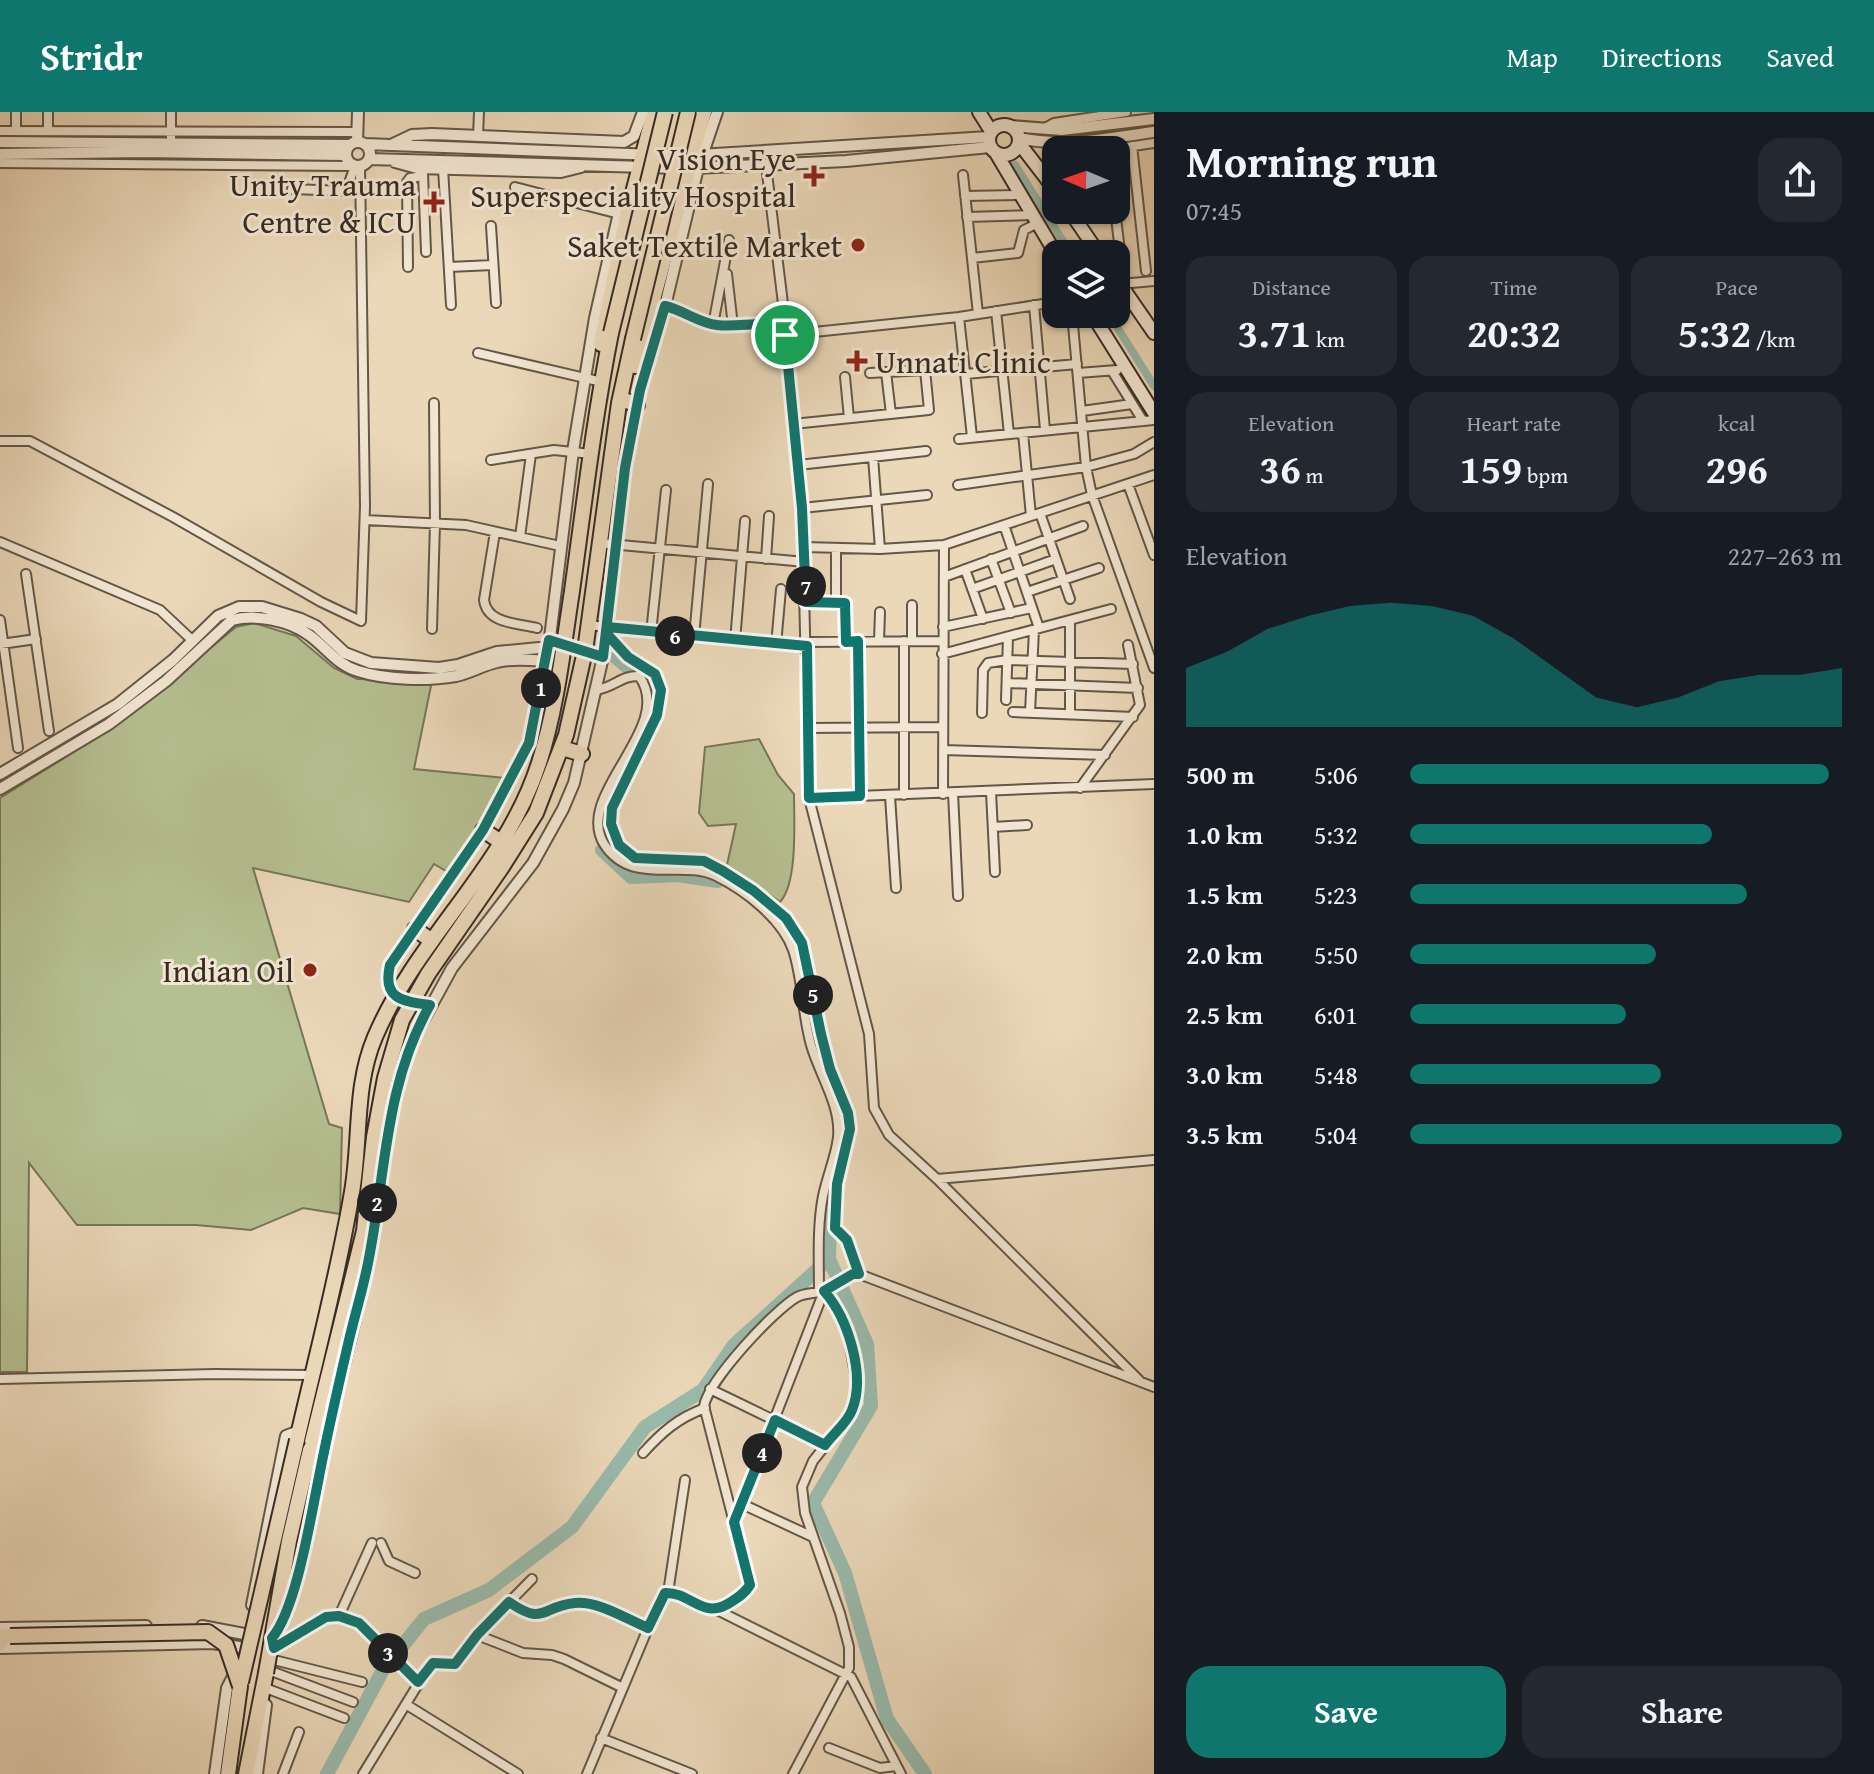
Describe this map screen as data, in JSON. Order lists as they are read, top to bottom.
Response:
{
  "places": {
    "health": ["Vision Eye Superspeciality Hospital", "Unity Trauma Centre & ICU", "Unnati Clinic"],
    "other": ["Saket Textile Market", "Indian Oil"]
  },
  "north": "left",
  "page": {
    "header": "Stridr",
    "nav": ["Map", "Directions", "Saved"],
    "heading": ["Morning run", "07:45"],
    "stats": [
      ["Distance", "3.71 km"],
      ["Time", "20:32"],
      ["Pace", "5:32 /km"],
      ["Elevation", "36 m"],
      ["Heart rate", "159 bpm"],
      ["kcal", "296"]
    ],
    "chart": ["Elevation", "227–263 m"],
    "pins": [
      "7",
      "6",
      "1",
      "5",
      "2",
      "4",
      "3"
    ],
    "list": [
      {
        "name": "500 m",
        "note": "5:06"
      },
      {
        "name": "1.0 km",
        "note": "5:32"
      },
      {
        "name": "1.5 km",
        "note": "5:23"
      },
      {
        "name": "2.0 km",
        "note": "5:50"
      },
      {
        "name": "2.5 km",
        "note": "6:01"
      },
      {
        "name": "3.0 km",
        "note": "5:48"
      },
      {
        "name": "3.5 km",
        "note": "5:04"
      }
    ],
    "buttons": ["Save", "Share"]
  }
}
